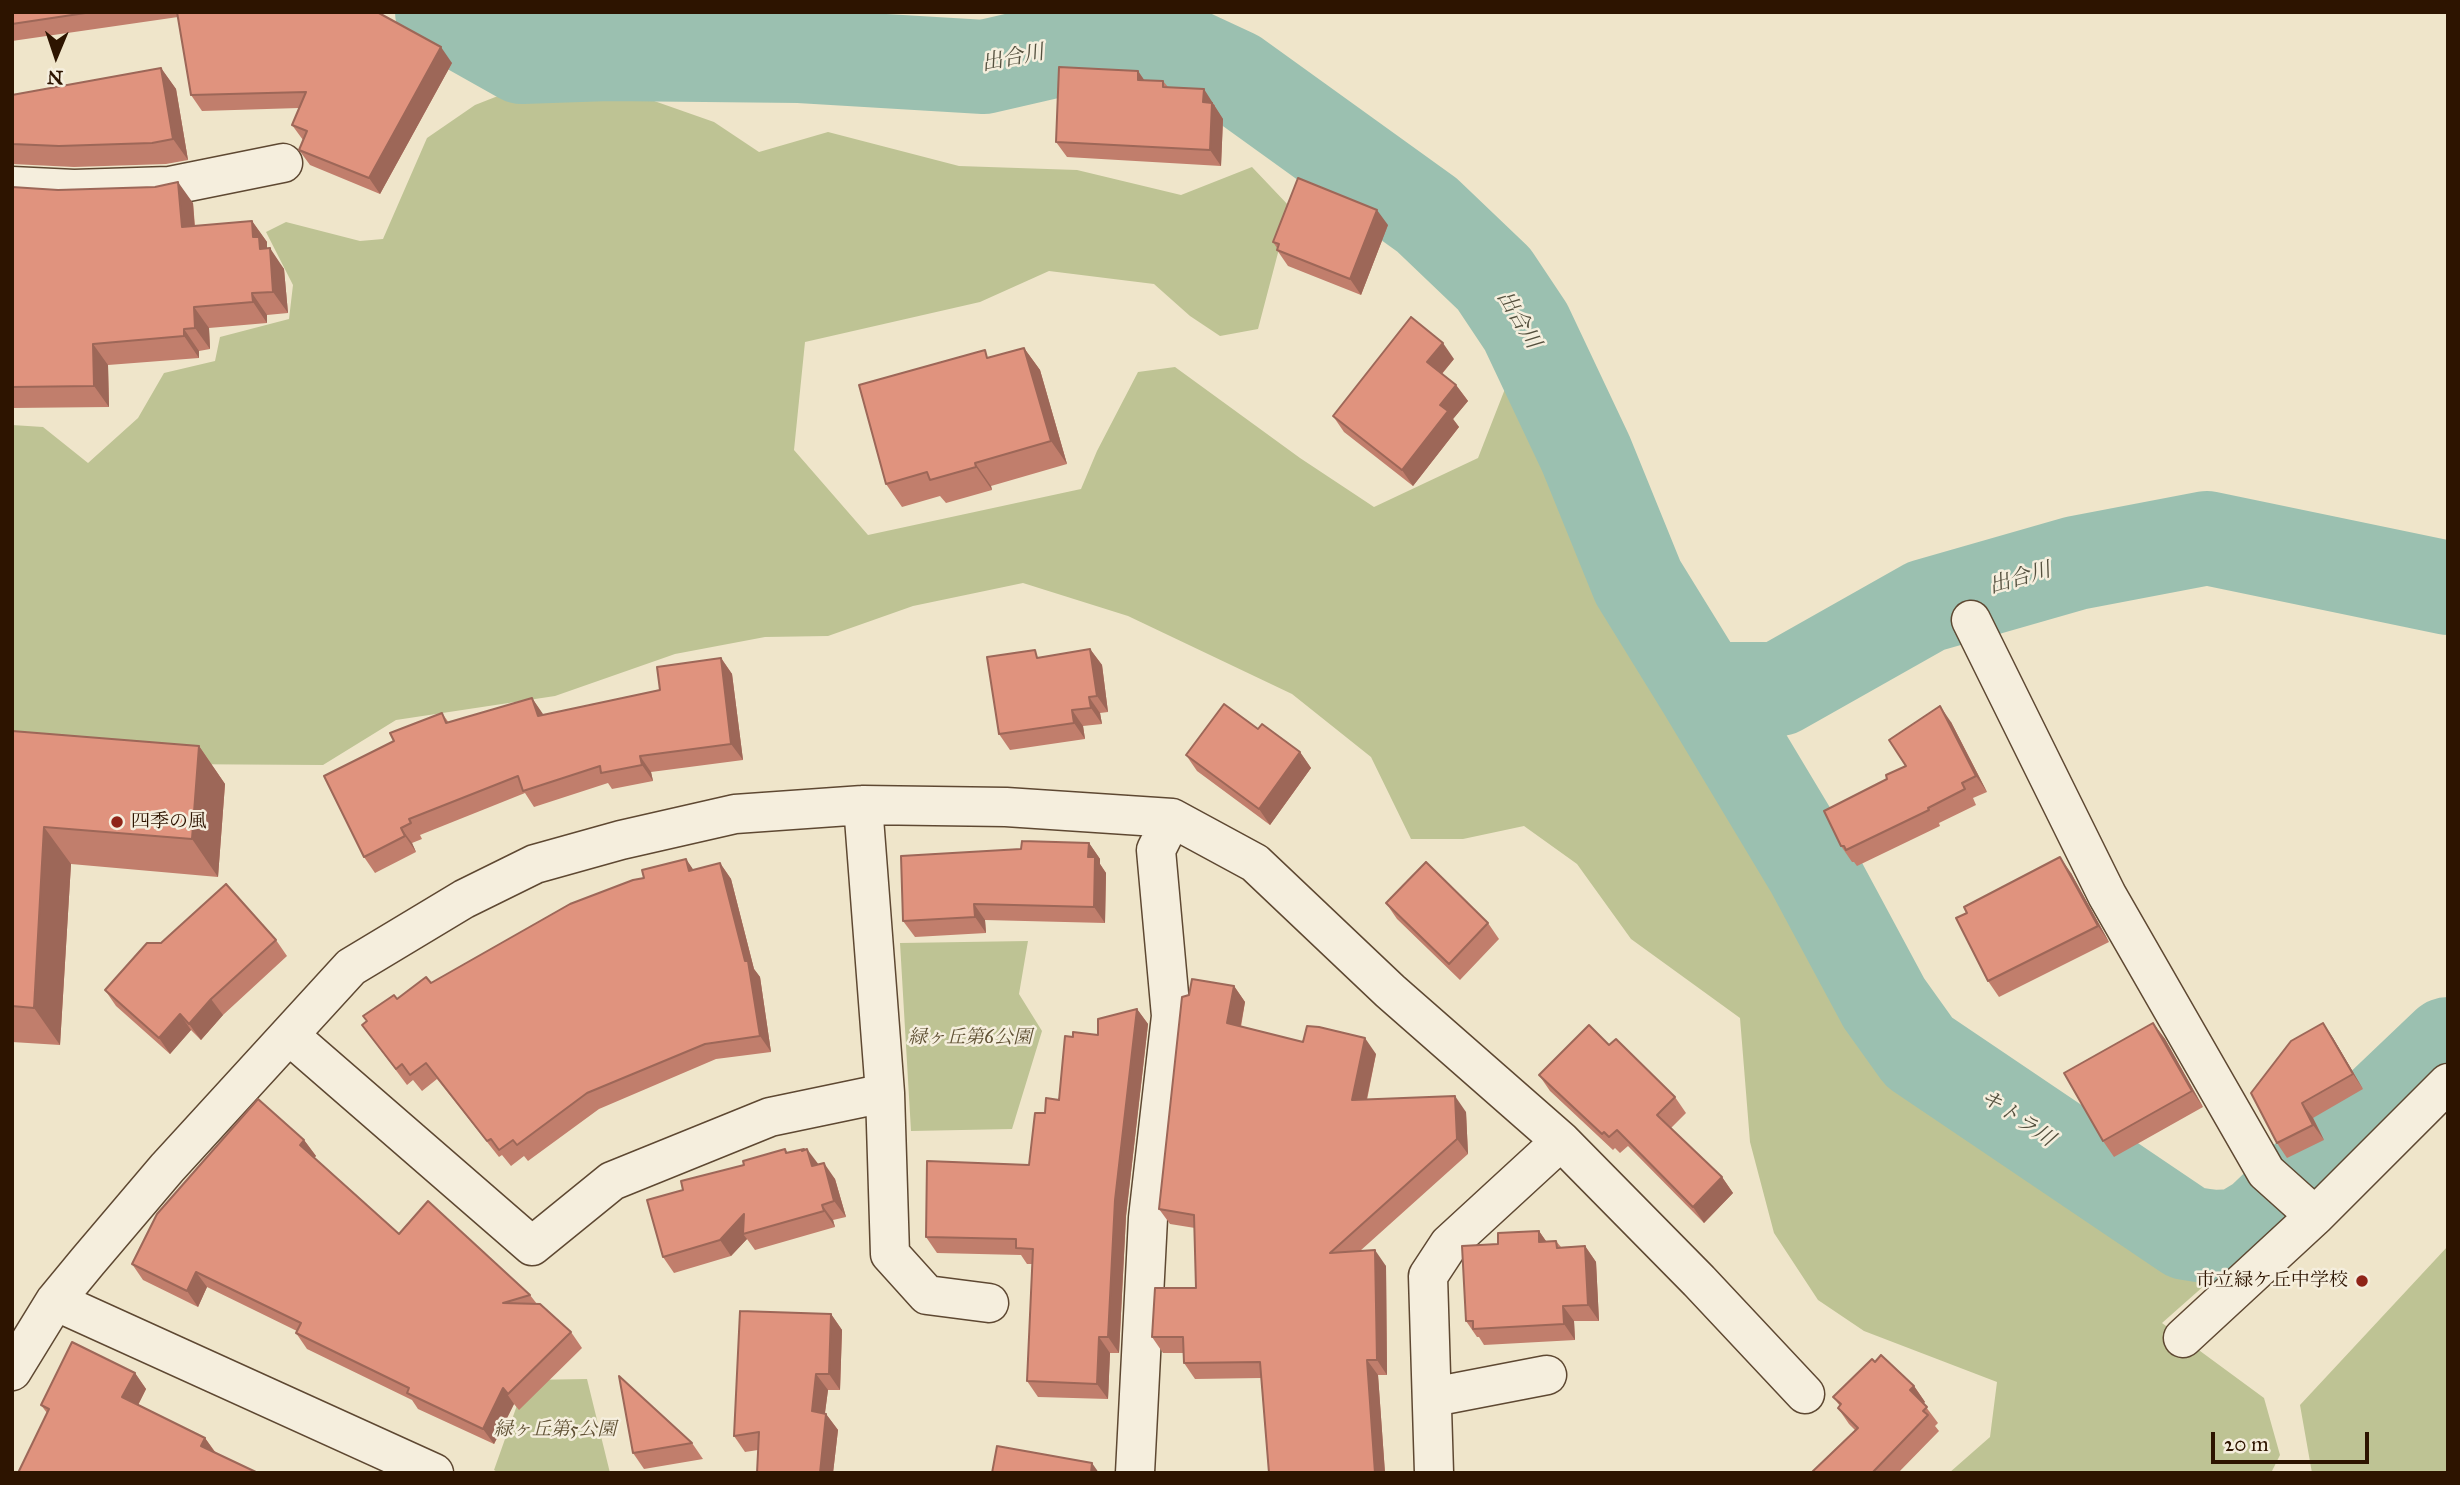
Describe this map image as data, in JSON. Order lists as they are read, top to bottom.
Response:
{
  "water": ["出合川", "キトラ川"],
  "parks": ["緑ヶ丘第6公園", "緑ヶ丘第5公園"],
  "places": ["四季の風", "市立緑ケ丘中学校"],
  "scale_bar": "20 m",
  "north": "bottom"
}
